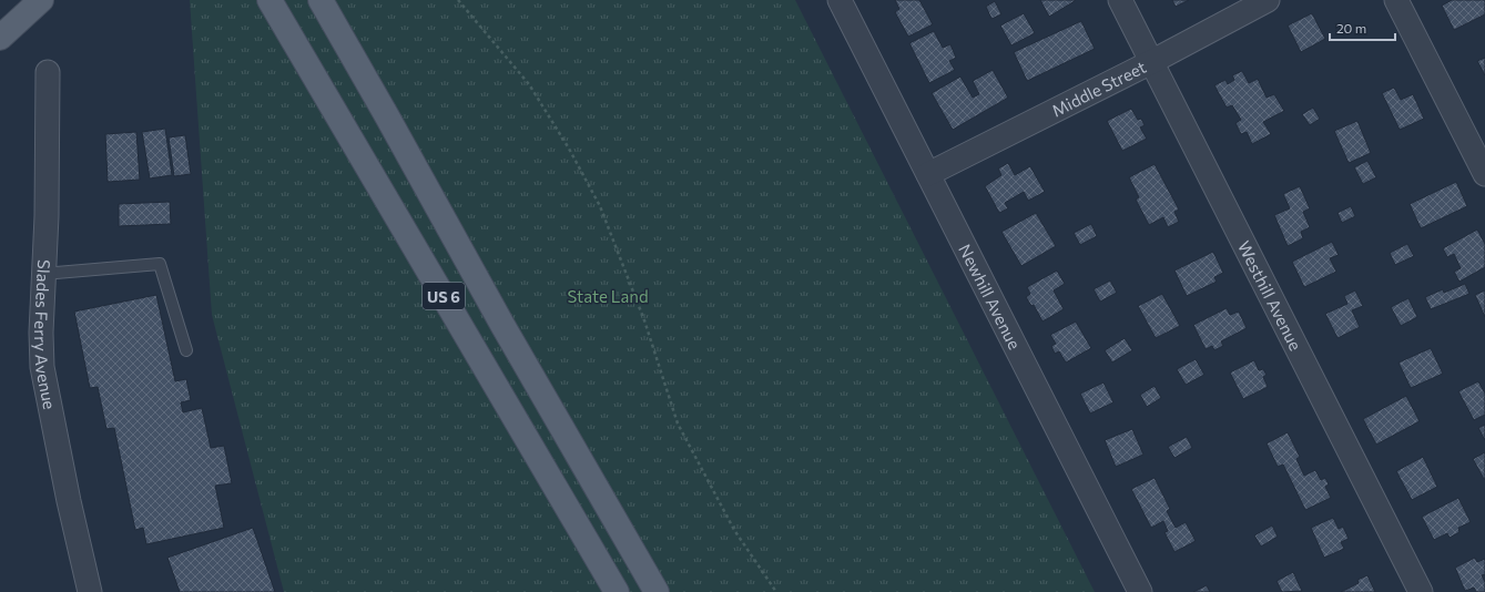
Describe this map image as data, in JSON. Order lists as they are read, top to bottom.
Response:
{
  "streets": {
    "main road": ["US 6"],
    "street": [
      "Middle Street",
      "Newhill Avenue",
      "Westhill Avenue",
      "Slades Ferry Avenue"
    ]
  },
  "crossings": [
    ["Middle Street", "Newhill Avenue"],
    ["Middle Street", "Westhill Avenue"]
  ],
  "parks": ["State Land"],
  "scale_bar": "20 m"
}
